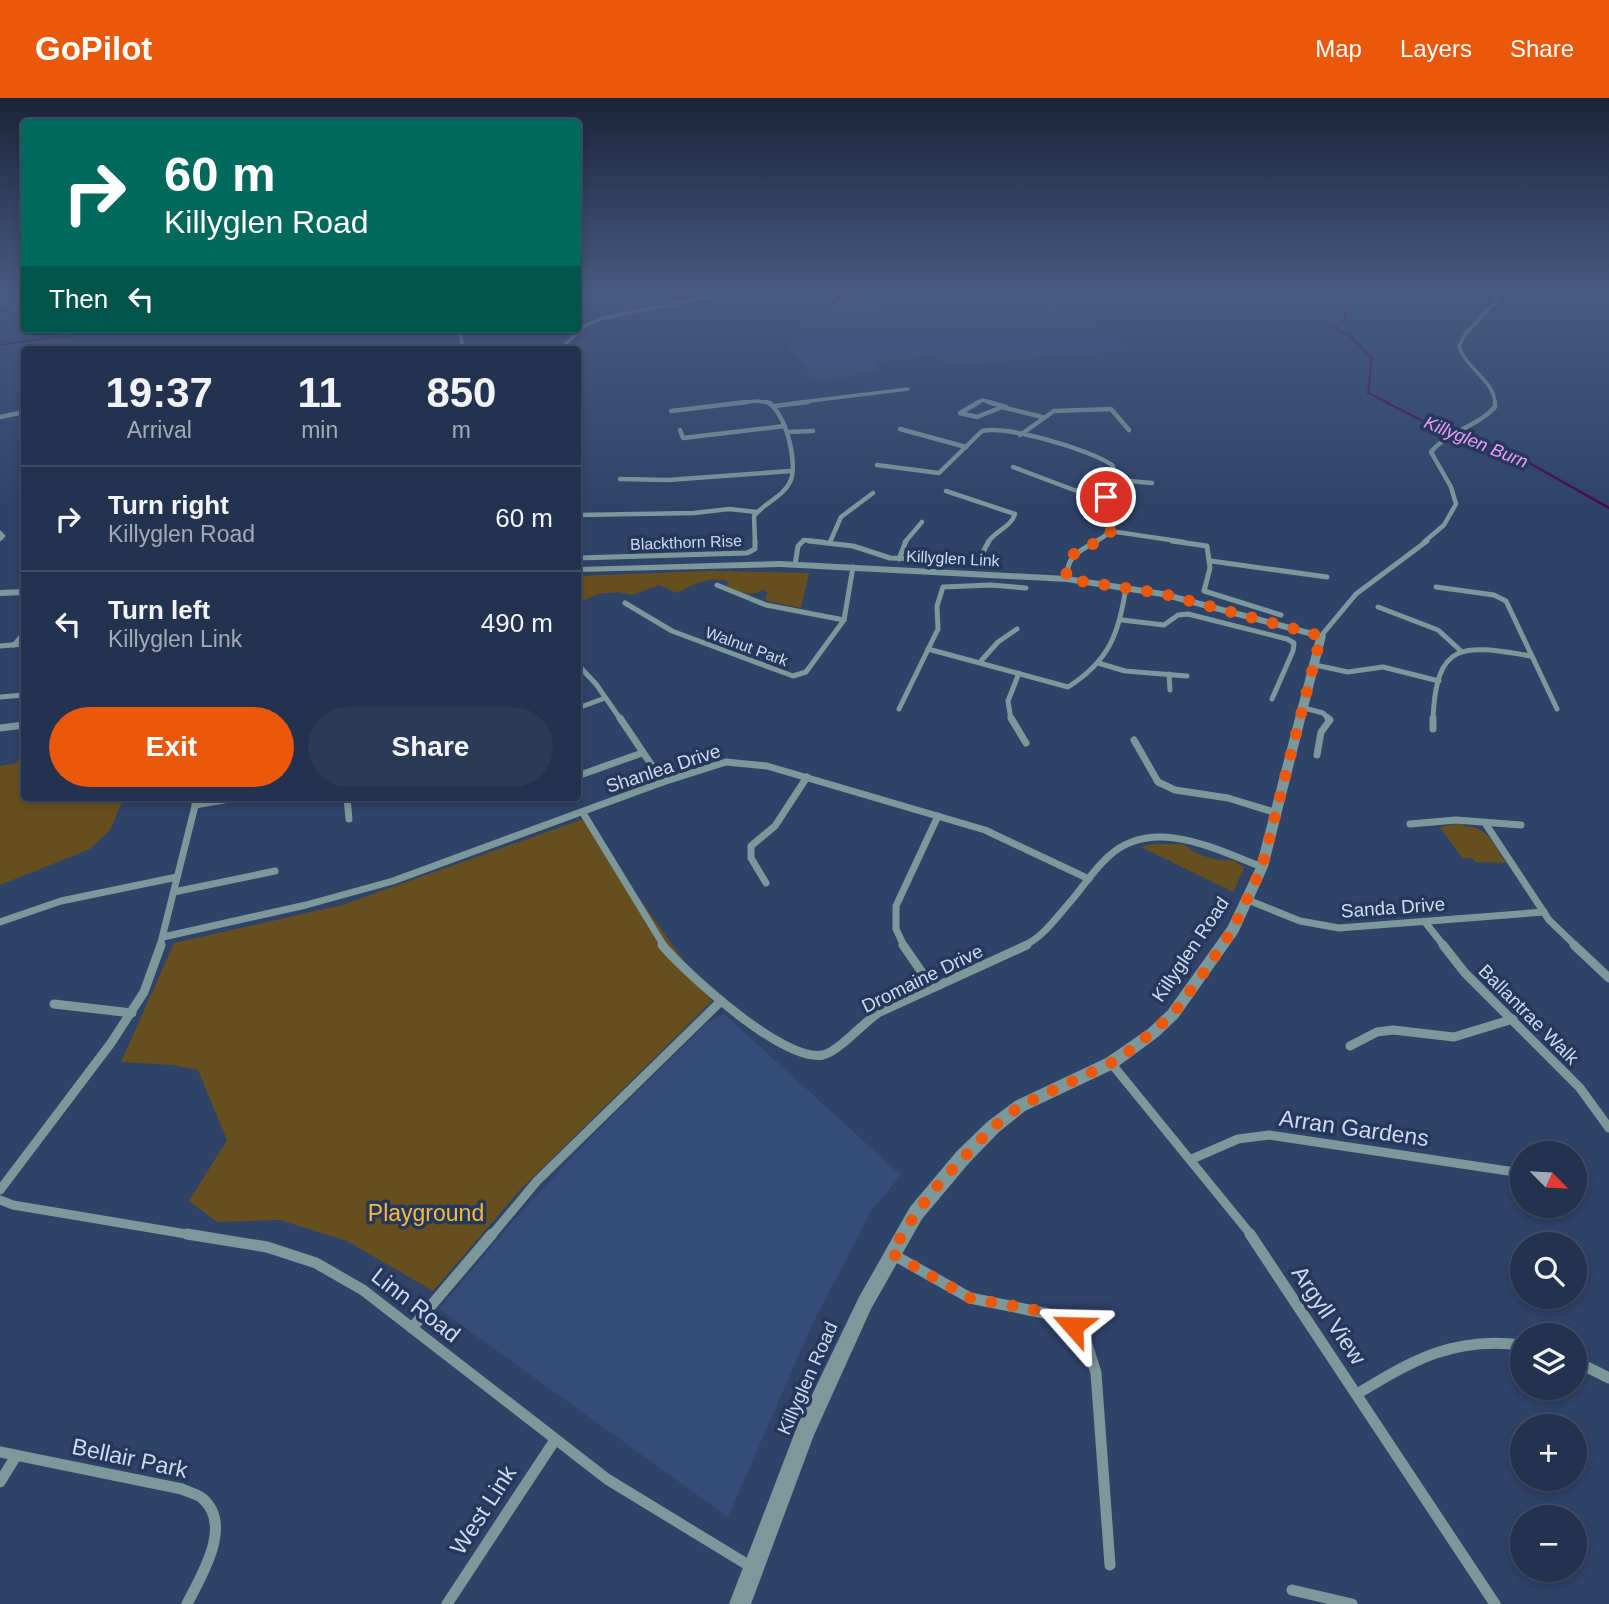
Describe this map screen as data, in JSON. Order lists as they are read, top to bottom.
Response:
{
  "streets": {
    "street": [
      "Blackthorn Rise",
      "Killyglen Link",
      "Walnut Park",
      "Shanlea Drive",
      "Sanda Drive",
      "Killyglen Road",
      "Dromaine Drive",
      "Ballantrae Walk",
      "Arran Gardens",
      "Linn Road",
      "Argyll View",
      "Bellair Park",
      "West Link"
    ]
  },
  "crossings": [
    ["Killyglen Link", "Walnut Park"],
    ["Killyglen Link", "Killyglen Road"],
    ["Shanlea Drive", "Dromaine Drive"],
    ["Sanda Drive", "Killyglen Road"],
    ["Sanda Drive", "Ballantrae Walk"],
    ["Killyglen Road", "Dromaine Drive"],
    ["Killyglen Road", "Linn Road"],
    ["Killyglen Road", "Argyll View"],
    ["Arran Gardens", "Argyll View"],
    ["Linn Road", "West Link"]
  ],
  "water": ["Killyglen Burn"],
  "parks": ["Playground"],
  "north": "bottom right",
  "page": {
    "header": "GoPilot",
    "nav": ["Map", "Layers", "Share"],
    "turn": ["60 m", "Killyglen Road"],
    "then": "Then",
    "eta": [
      "19:37",
      "Arrival",
      "11",
      "min",
      "850",
      "m"
    ],
    "list": [
      {
        "name": "Turn right",
        "note": "Killyglen Road",
        "value": "60 m"
      },
      {
        "name": "Turn left",
        "note": "Killyglen Link",
        "value": "490 m"
      }
    ],
    "buttons": ["Exit", "Share"],
    "map_buttons": ["+", "−"]
  }
}
